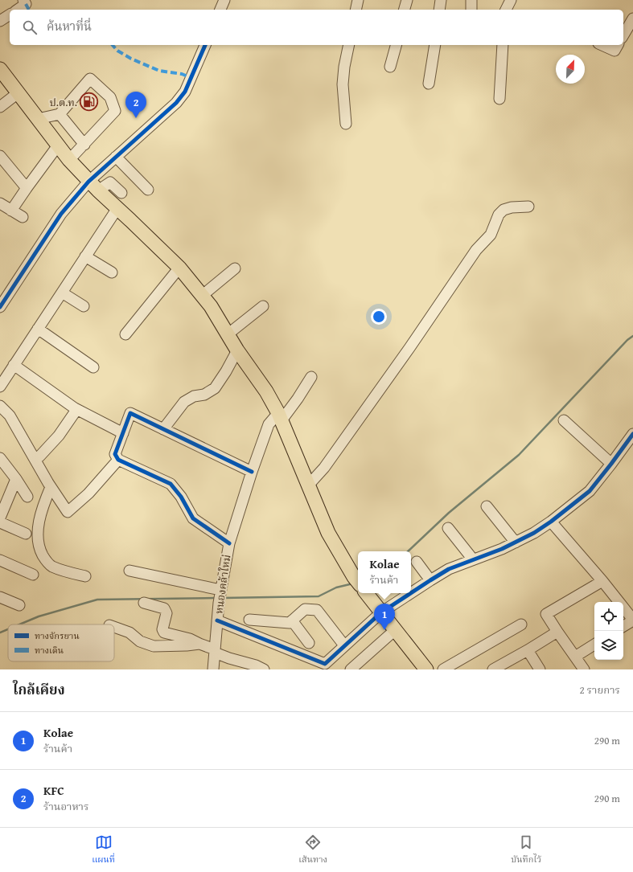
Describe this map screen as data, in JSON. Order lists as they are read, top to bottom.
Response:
{
  "streets": {
    "street": ["หนองคล้าใหม่"]
  },
  "places": {
    "fuel station": ["ป.ต.ท."]
  },
  "legend": ["ทางจักรยาน", "ทางเดิน"],
  "north": "top right",
  "page": {
    "search": "ค้นหาที่นี่",
    "pins": ["2", "1"],
    "popup": ["Kolae", "ร้านค้า"],
    "heading": ["ใกล้เคียง", "2 รายการ"],
    "list": [
      {
        "mark": "1",
        "name": "Kolae",
        "note": "ร้านค้า",
        "value": "290 m"
      },
      {
        "mark": "2",
        "name": "KFC",
        "note": "ร้านอาหาร",
        "value": "290 m"
      }
    ],
    "nav": ["แผนที่", "เส้นทาง", "บันทึกไว้"]
  }
}
